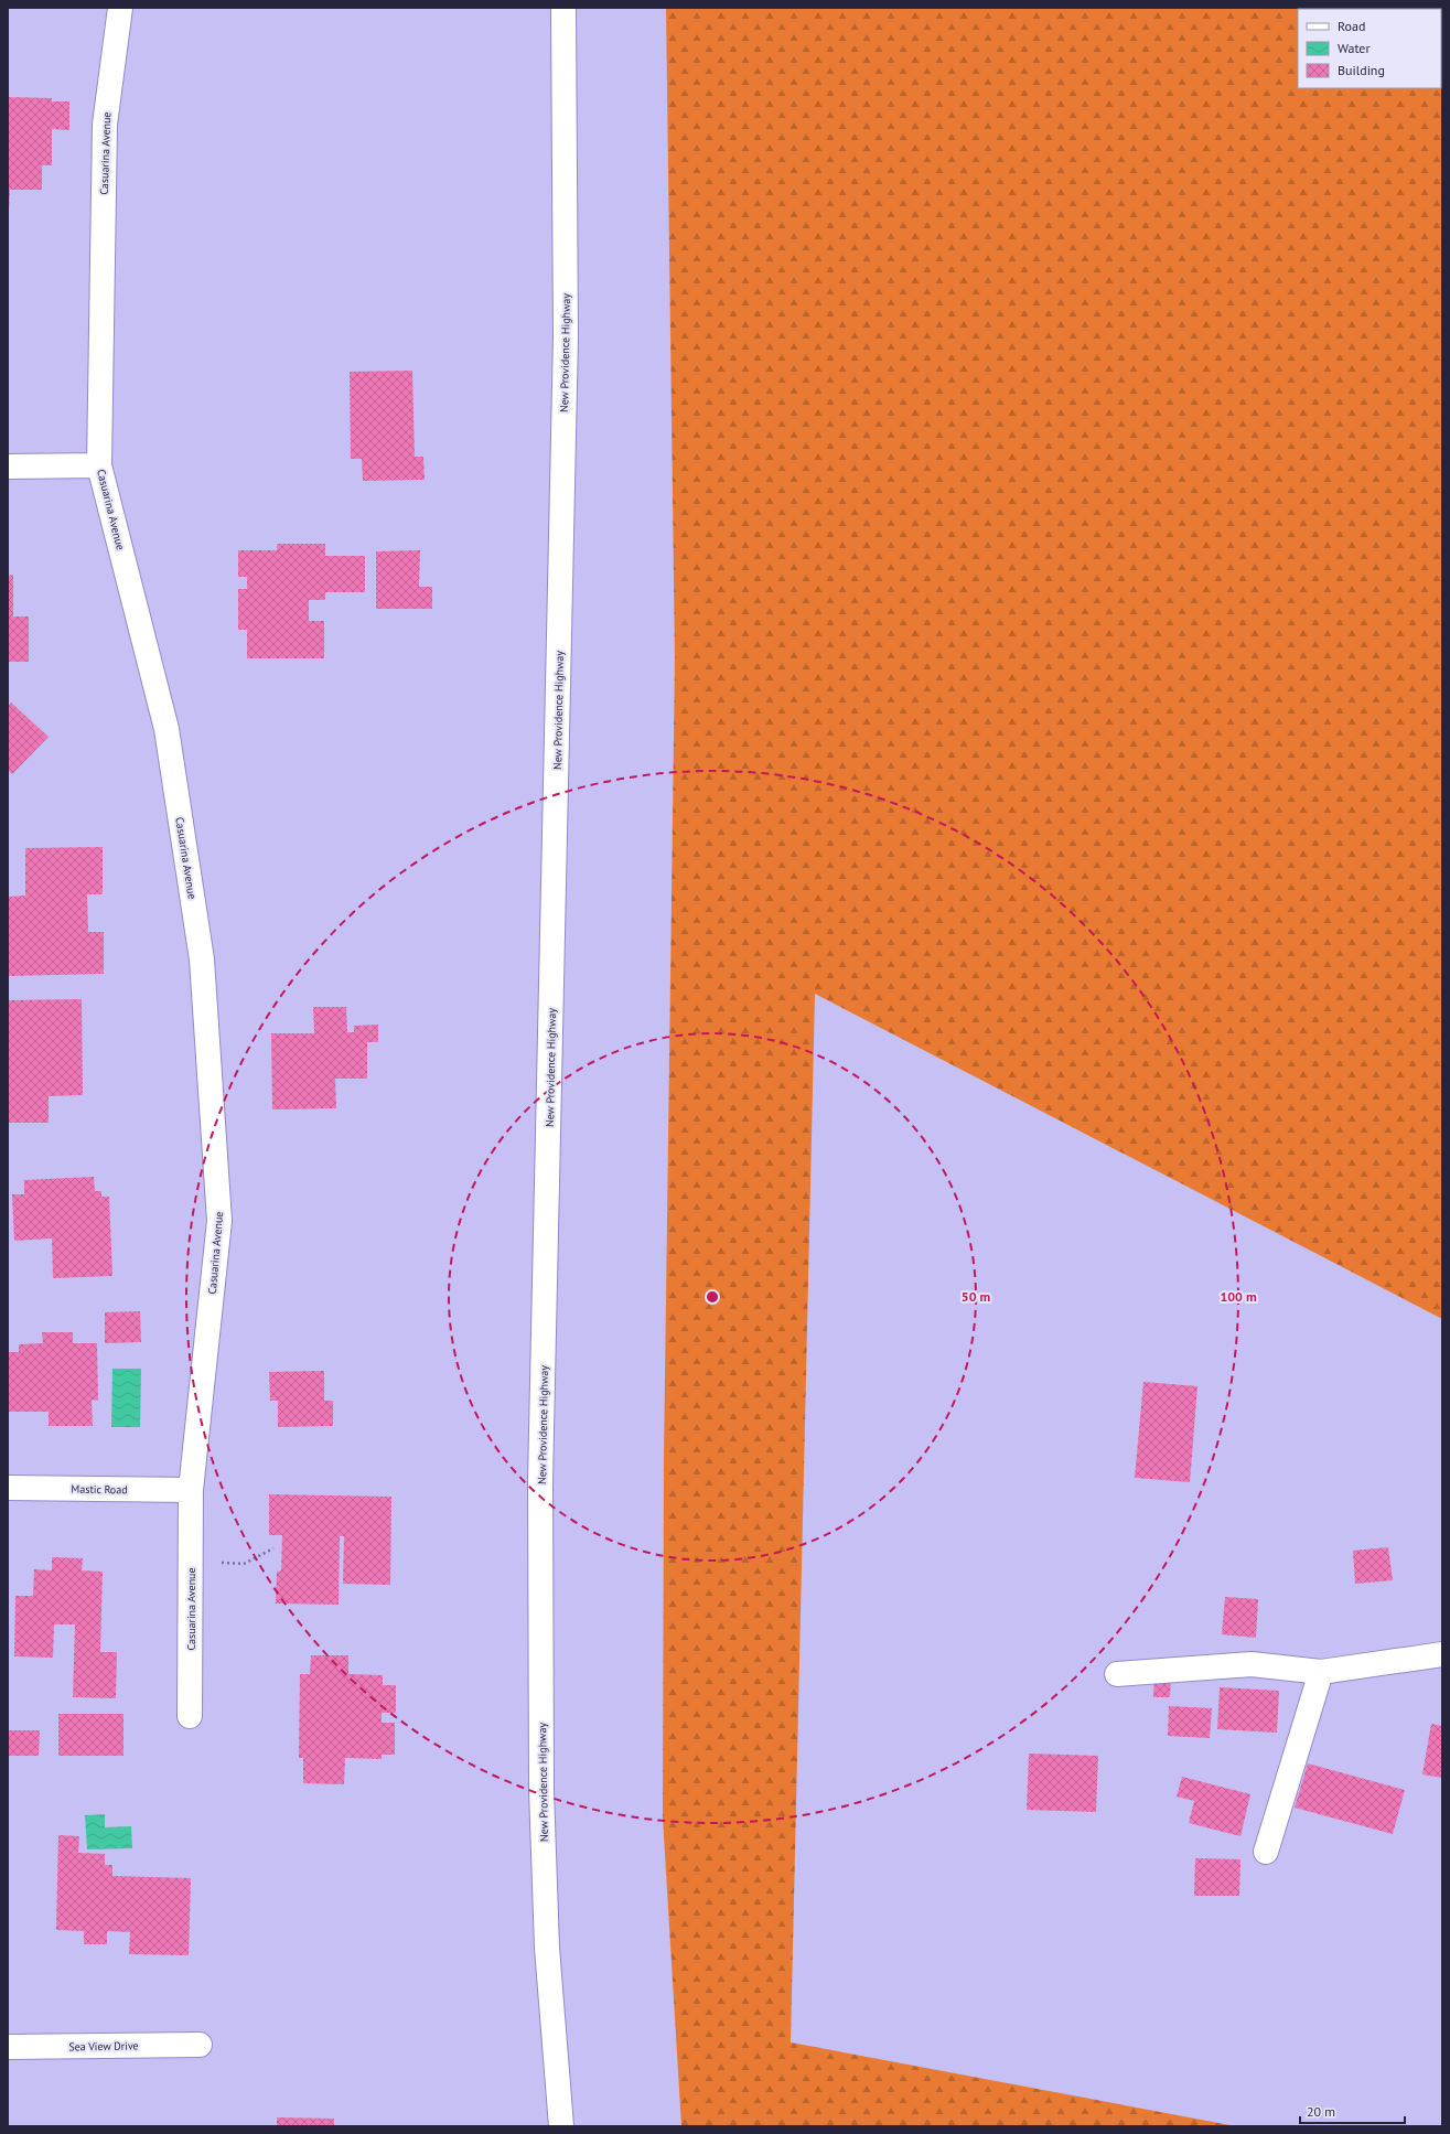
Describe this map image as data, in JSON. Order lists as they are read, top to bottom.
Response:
{
  "streets": {
    "main road": [
      "Casuarina Avenue",
      "New Providence Highway",
      "Mastic Road",
      "Sea View Drive"
    ]
  },
  "crossings": [
    ["Casuarina Avenue", "Mastic Road"]
  ],
  "legend": ["Road", "Water", "Building"],
  "scale_bar": "20 m",
  "rings": ["50 m", "100 m"]
}
